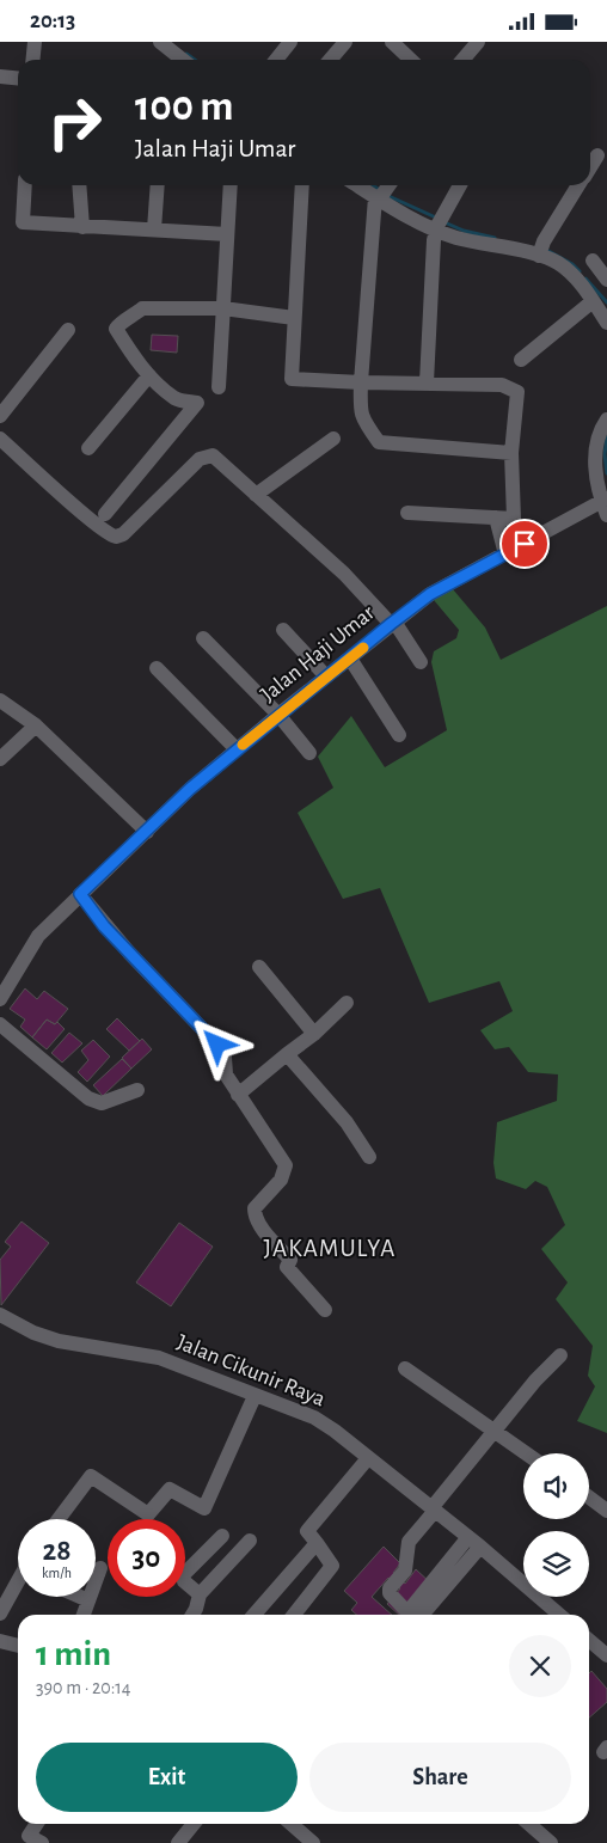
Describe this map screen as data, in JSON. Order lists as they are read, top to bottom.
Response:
{
  "streets": {
    "street": ["Jalan Haji Umar", "Jalan Cikunir Raya"]
  },
  "districts": ["JAKAMULYA"],
  "page": {
    "status": "20:13",
    "turn": ["100 m", "Jalan Haji Umar"],
    "speed": "28 km/h",
    "limit": "30",
    "heading": ["1 min", "390 m · 20:14"],
    "buttons": ["Exit", "Share"]
  }
}
